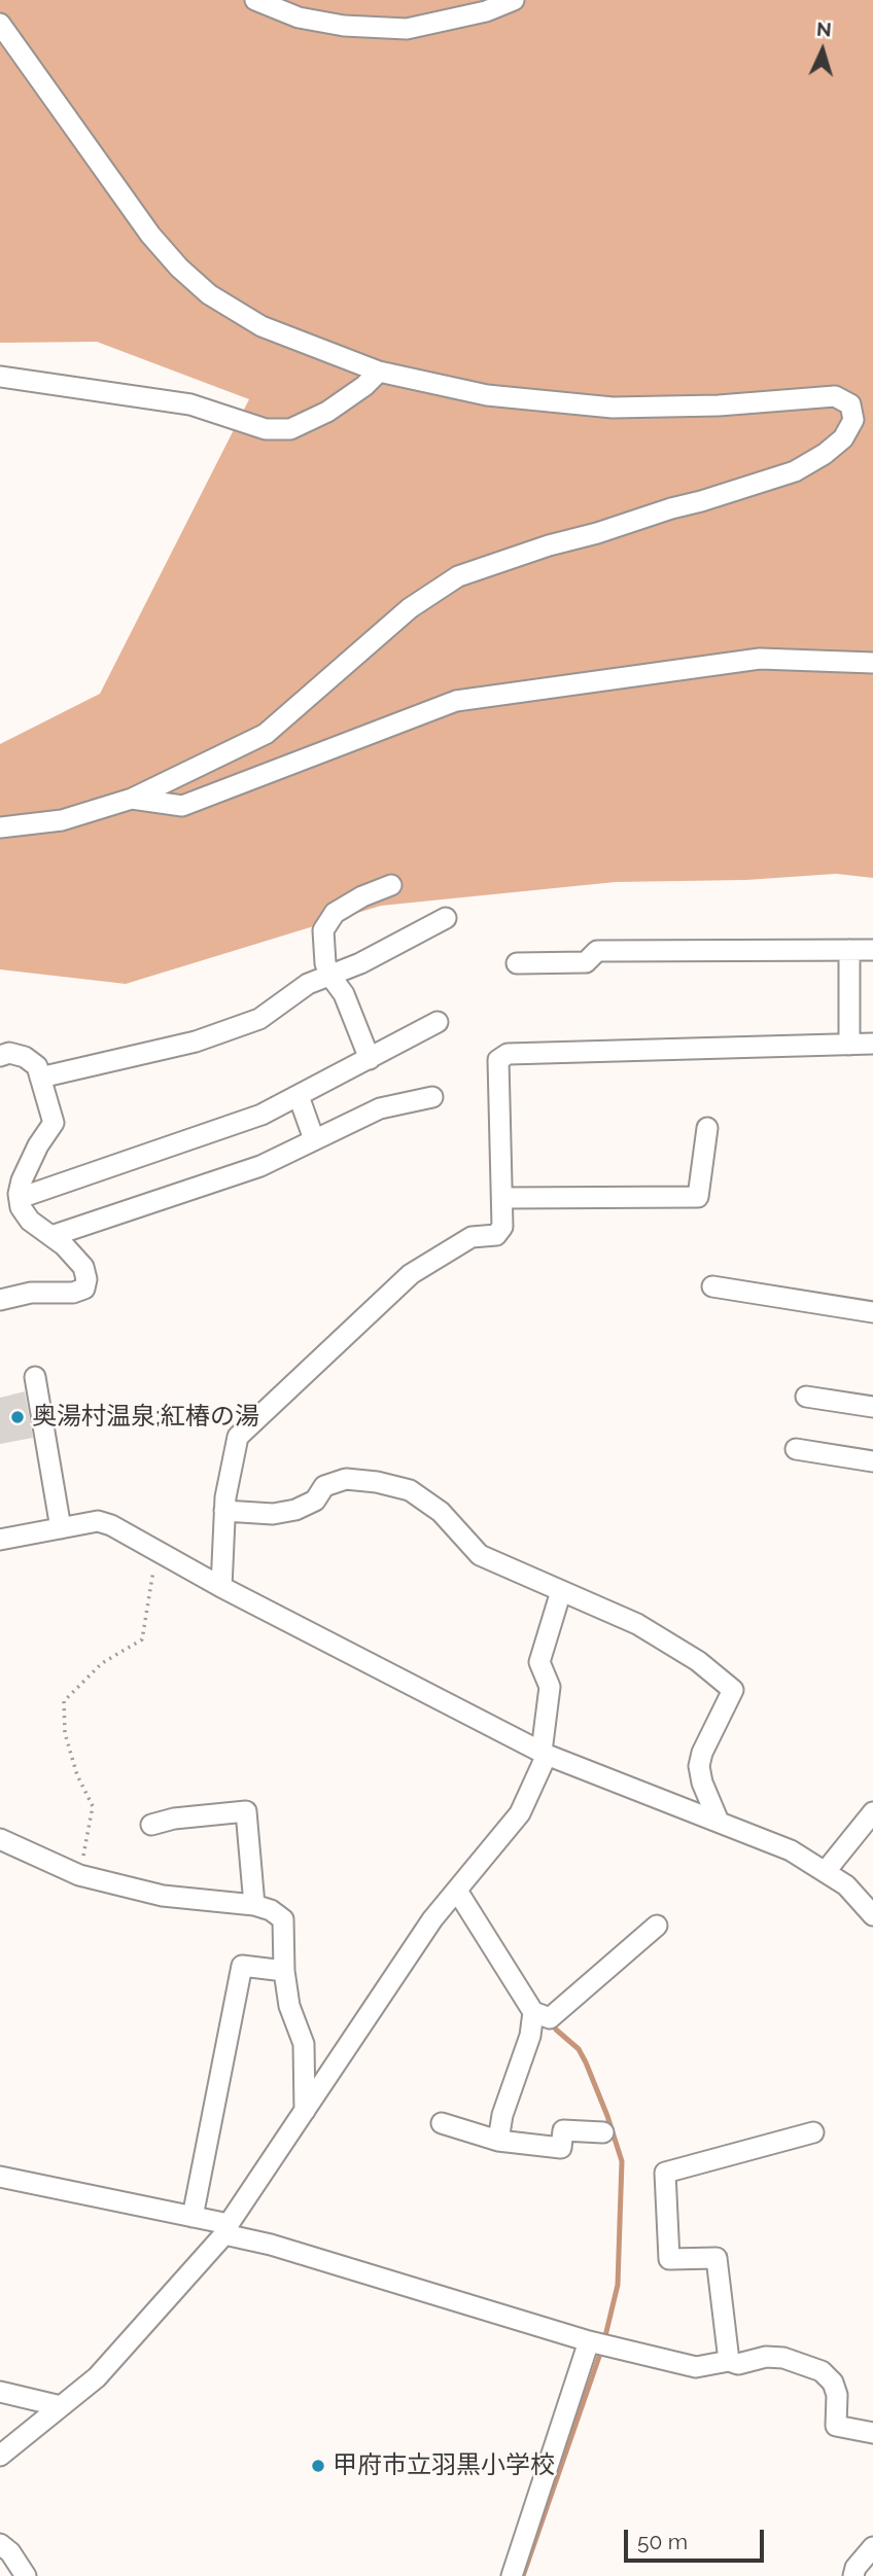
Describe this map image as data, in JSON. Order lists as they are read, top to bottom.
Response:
{
  "places": ["奥湯村温泉;紅椿の湯", "甲府市立羽黒小学校"],
  "scale_bar": "50 m",
  "north": "top"
}
